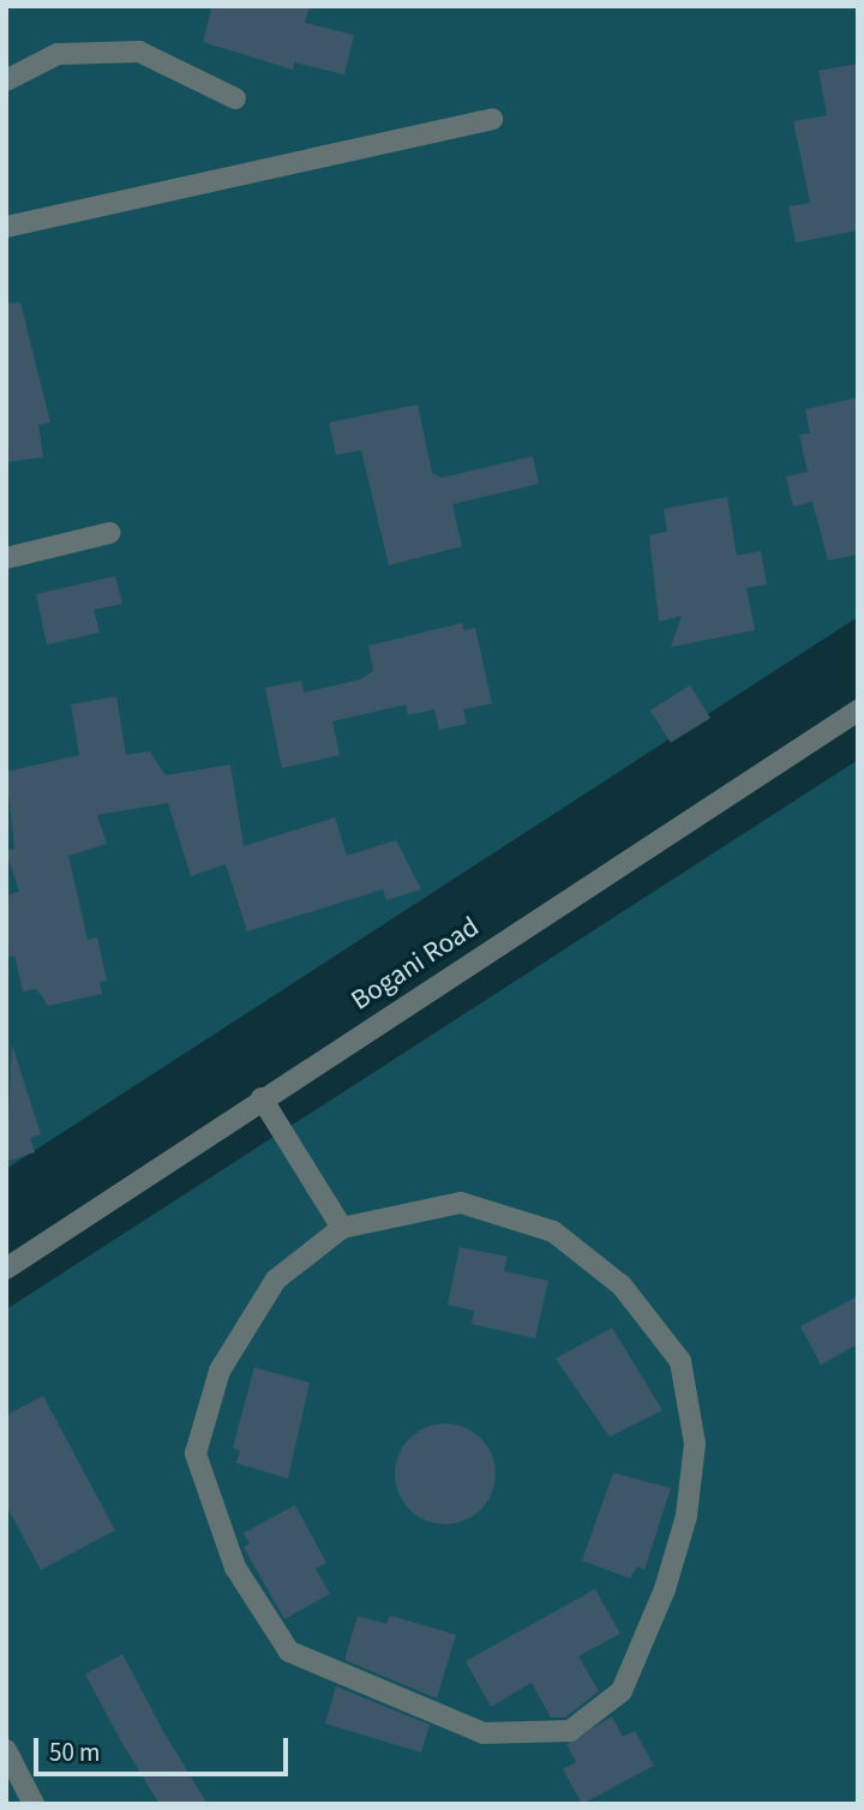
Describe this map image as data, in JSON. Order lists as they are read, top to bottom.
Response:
{
  "streets": {
    "street": ["Bogani Road"]
  },
  "scale_bar": "50 m"
}
